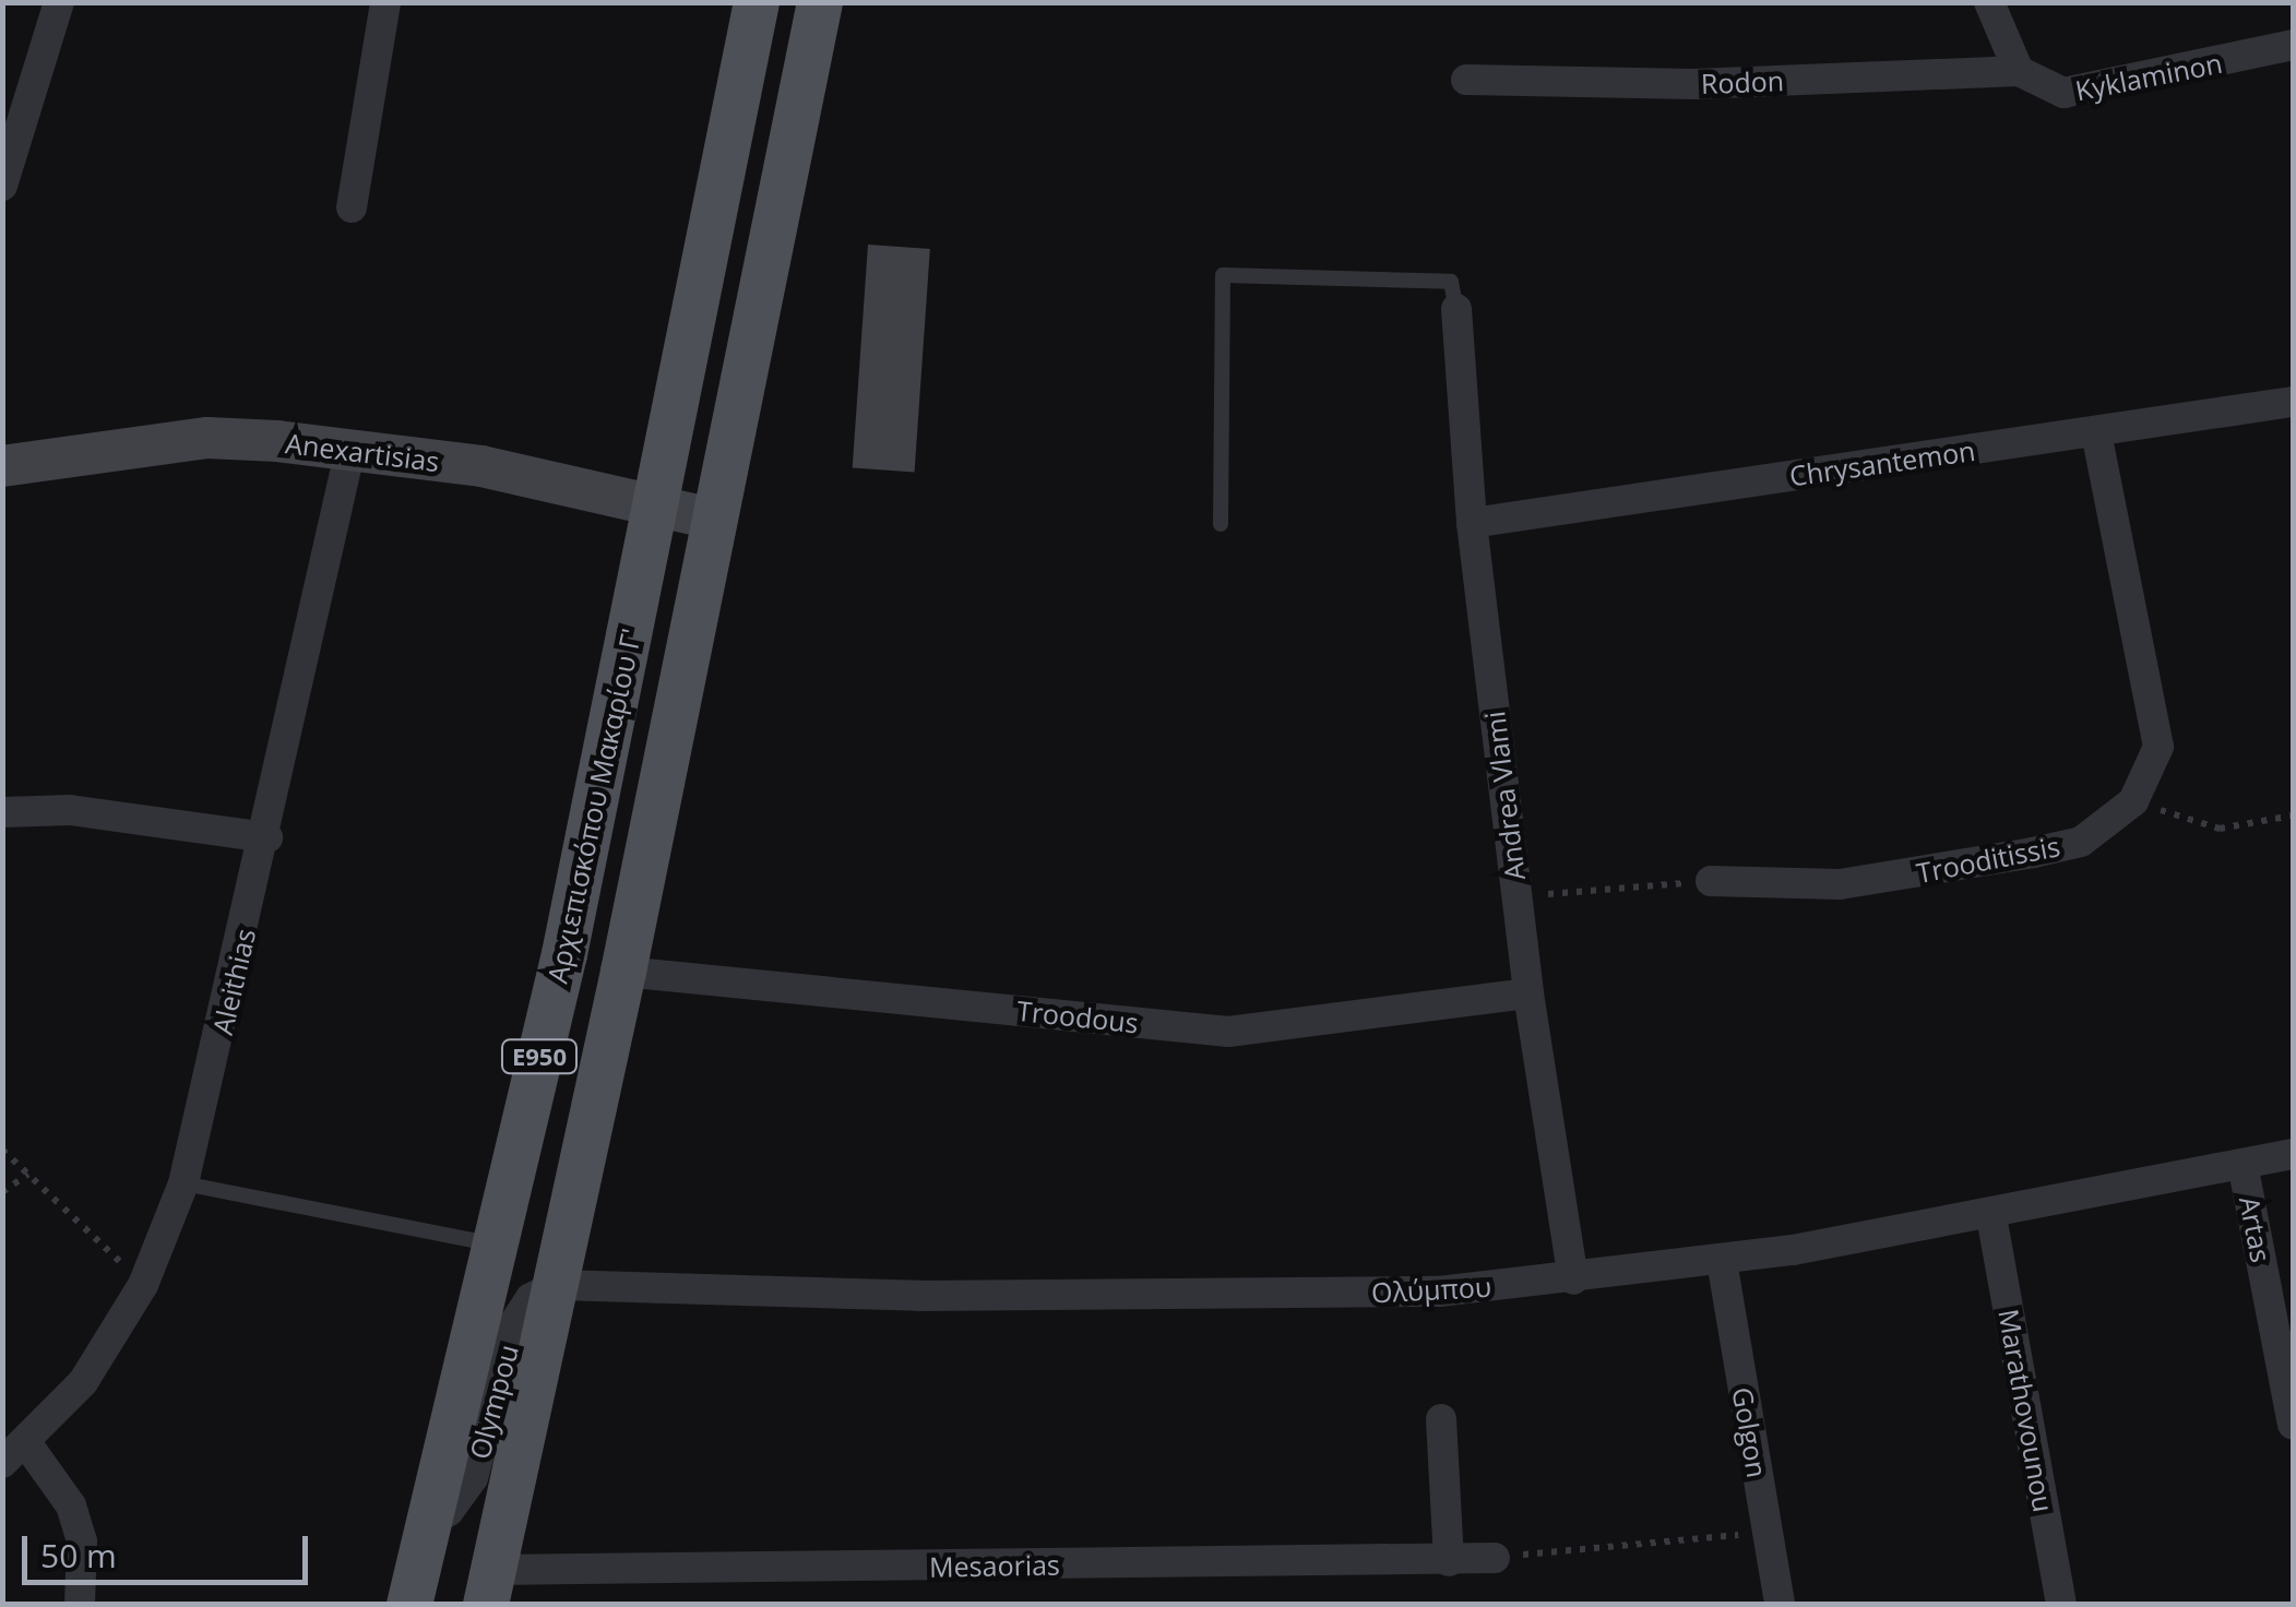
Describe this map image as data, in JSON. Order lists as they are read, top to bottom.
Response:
{
  "streets": {
    "main road": ["Αρχιεπισκόπου Μακαρίου Γ'", "E950"],
    "street": [
      "Kyklaminon",
      "Rodon",
      "Anexartisias",
      "Chrysantemon",
      "Andrea Vlami",
      "Trooditissis",
      "Aleithias",
      "Troodous",
      "Artas",
      "Ολύμπου",
      "Olympou",
      "Marathovounou",
      "Golgon",
      "Mesaorias"
    ]
  },
  "crossings": [
    ["Kyklaminon", "Rodon"],
    ["Anexartisias", "Αρχιεπισκόπου Μακαρίου Γ'"],
    ["Anexartisias", "Aleithias"],
    ["Anexartisias", "E950"],
    ["Chrysantemon", "Andrea Vlami"],
    ["Chrysantemon", "Trooditissis"],
    ["Andrea Vlami", "Troodous"],
    ["Andrea Vlami", "Ολύμπου"],
    ["Αρχιεπισκόπου Μακαρίου Γ'", "Olympou"],
    ["Troodous", "E950"],
    ["E950", "Ολύμπου"],
    ["E950", "Olympou"],
    ["E950", "Mesaorias"],
    ["Artas", "Ολύμπου"],
    ["Ολύμπου", "Olympou"],
    ["Ολύμπου", "Marathovounou"],
    ["Ολύμπου", "Golgon"]
  ],
  "scale_bar": "50 m"
}
